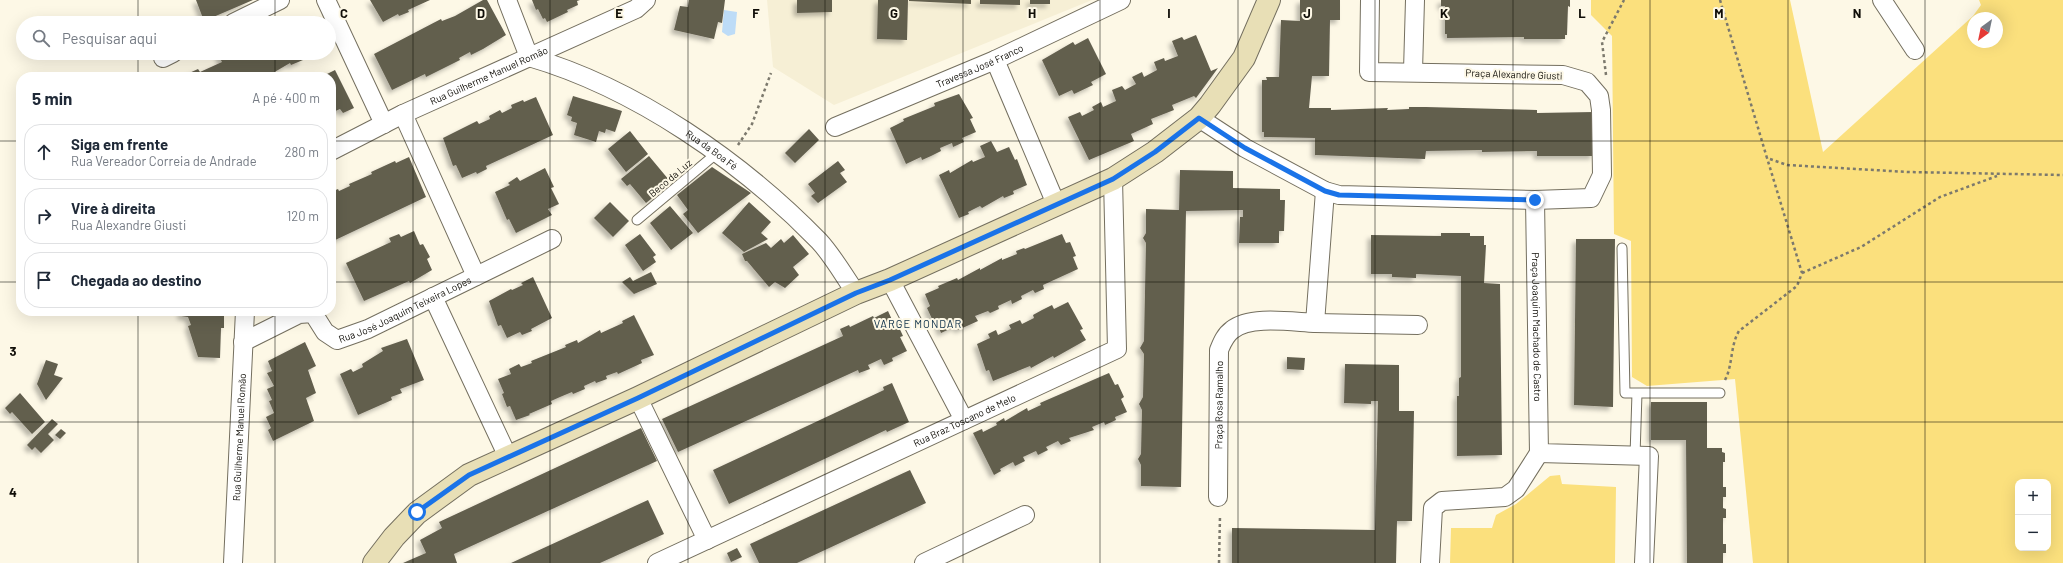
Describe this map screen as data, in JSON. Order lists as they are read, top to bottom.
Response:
{
  "streets": {
    "street": [
      "Travessa José Franco",
      "Praça Alexandre Giusti",
      "Rua Guilherme Manuel Romão",
      "Rua da Boa Fé",
      "Rua José Joaquim Teixeira Lopes",
      "Praça Joaquim Machado de Castro",
      "Praça Rosa Ramalho",
      "Rua Braz Toscano de Melo"
    ],
    "lane": ["Beco da Luz"]
  },
  "crossings": [
    ["Rua Guilherme Manuel Romão", "Rua da Boa Fé"],
    ["Rua Guilherme Manuel Romão", "Rua José Joaquim Teixeira Lopes"],
    ["Rua da Boa Fé", "Beco da Luz"]
  ],
  "districts": ["VARGE MONDAR"],
  "north": "bottom left",
  "page": {
    "search": "Pesquisar aqui",
    "heading": ["5 min", "A pé · 400 m"],
    "list": [
      ["Siga em frente", "Rua Vereador Correia de Andrade", "280 m"],
      ["Vire à direita", "Rua Alexandre Giusti", "120 m"],
      "Chegada ao destino"
    ],
    "map_buttons": ["+", "−"]
  },
  "grid": {
    "columns": [
      "C",
      "D",
      "E",
      "F",
      "G",
      "H",
      "I",
      "J",
      "K",
      "L",
      "M",
      "N"
    ],
    "rows": ["3", "4"]
  }
}
